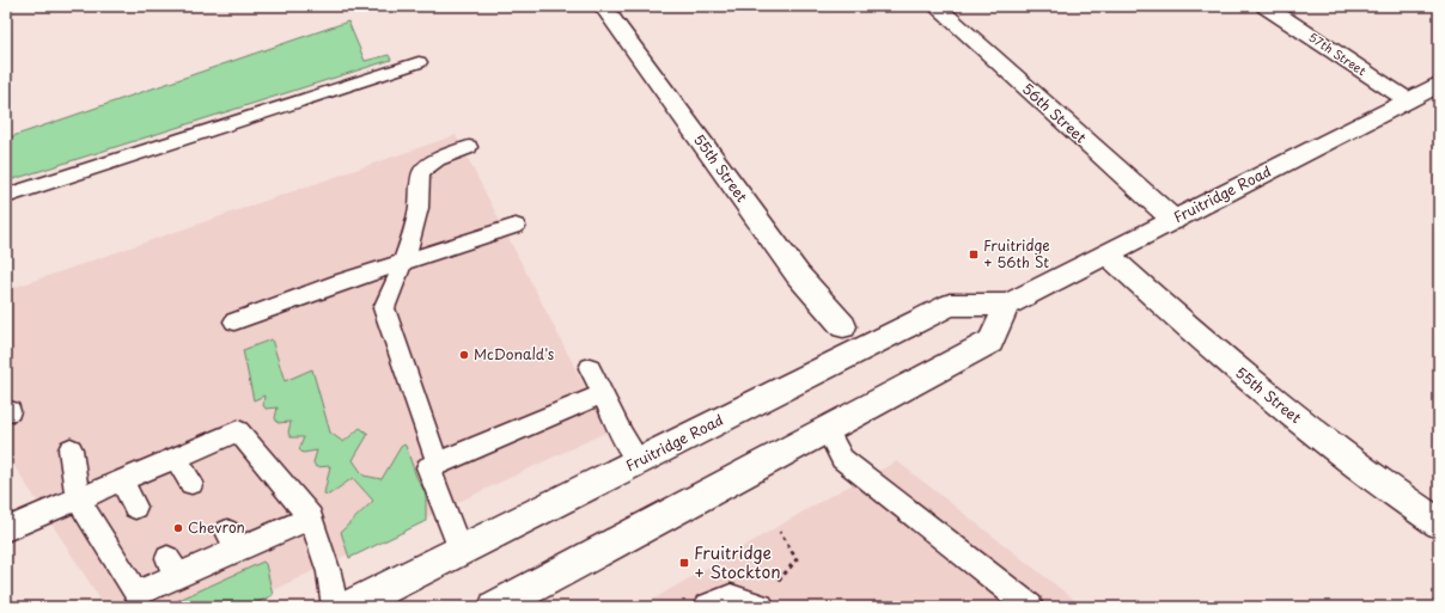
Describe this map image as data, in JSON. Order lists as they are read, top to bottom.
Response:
{
  "streets": {
    "main road": [
      "57th Street",
      "56th Street",
      "55th Street",
      "Fruitridge Road"
    ]
  },
  "crossings": [
    ["57th Street", "Fruitridge Road"],
    ["56th Street", "Fruitridge Road"],
    ["55th Street", "Fruitridge Road"]
  ],
  "places": {
    "transit": ["Fruitridge + 56th St", "Fruitridge + Stockton"],
    "other": ["McDonald's", "Chevron"]
  }
}
